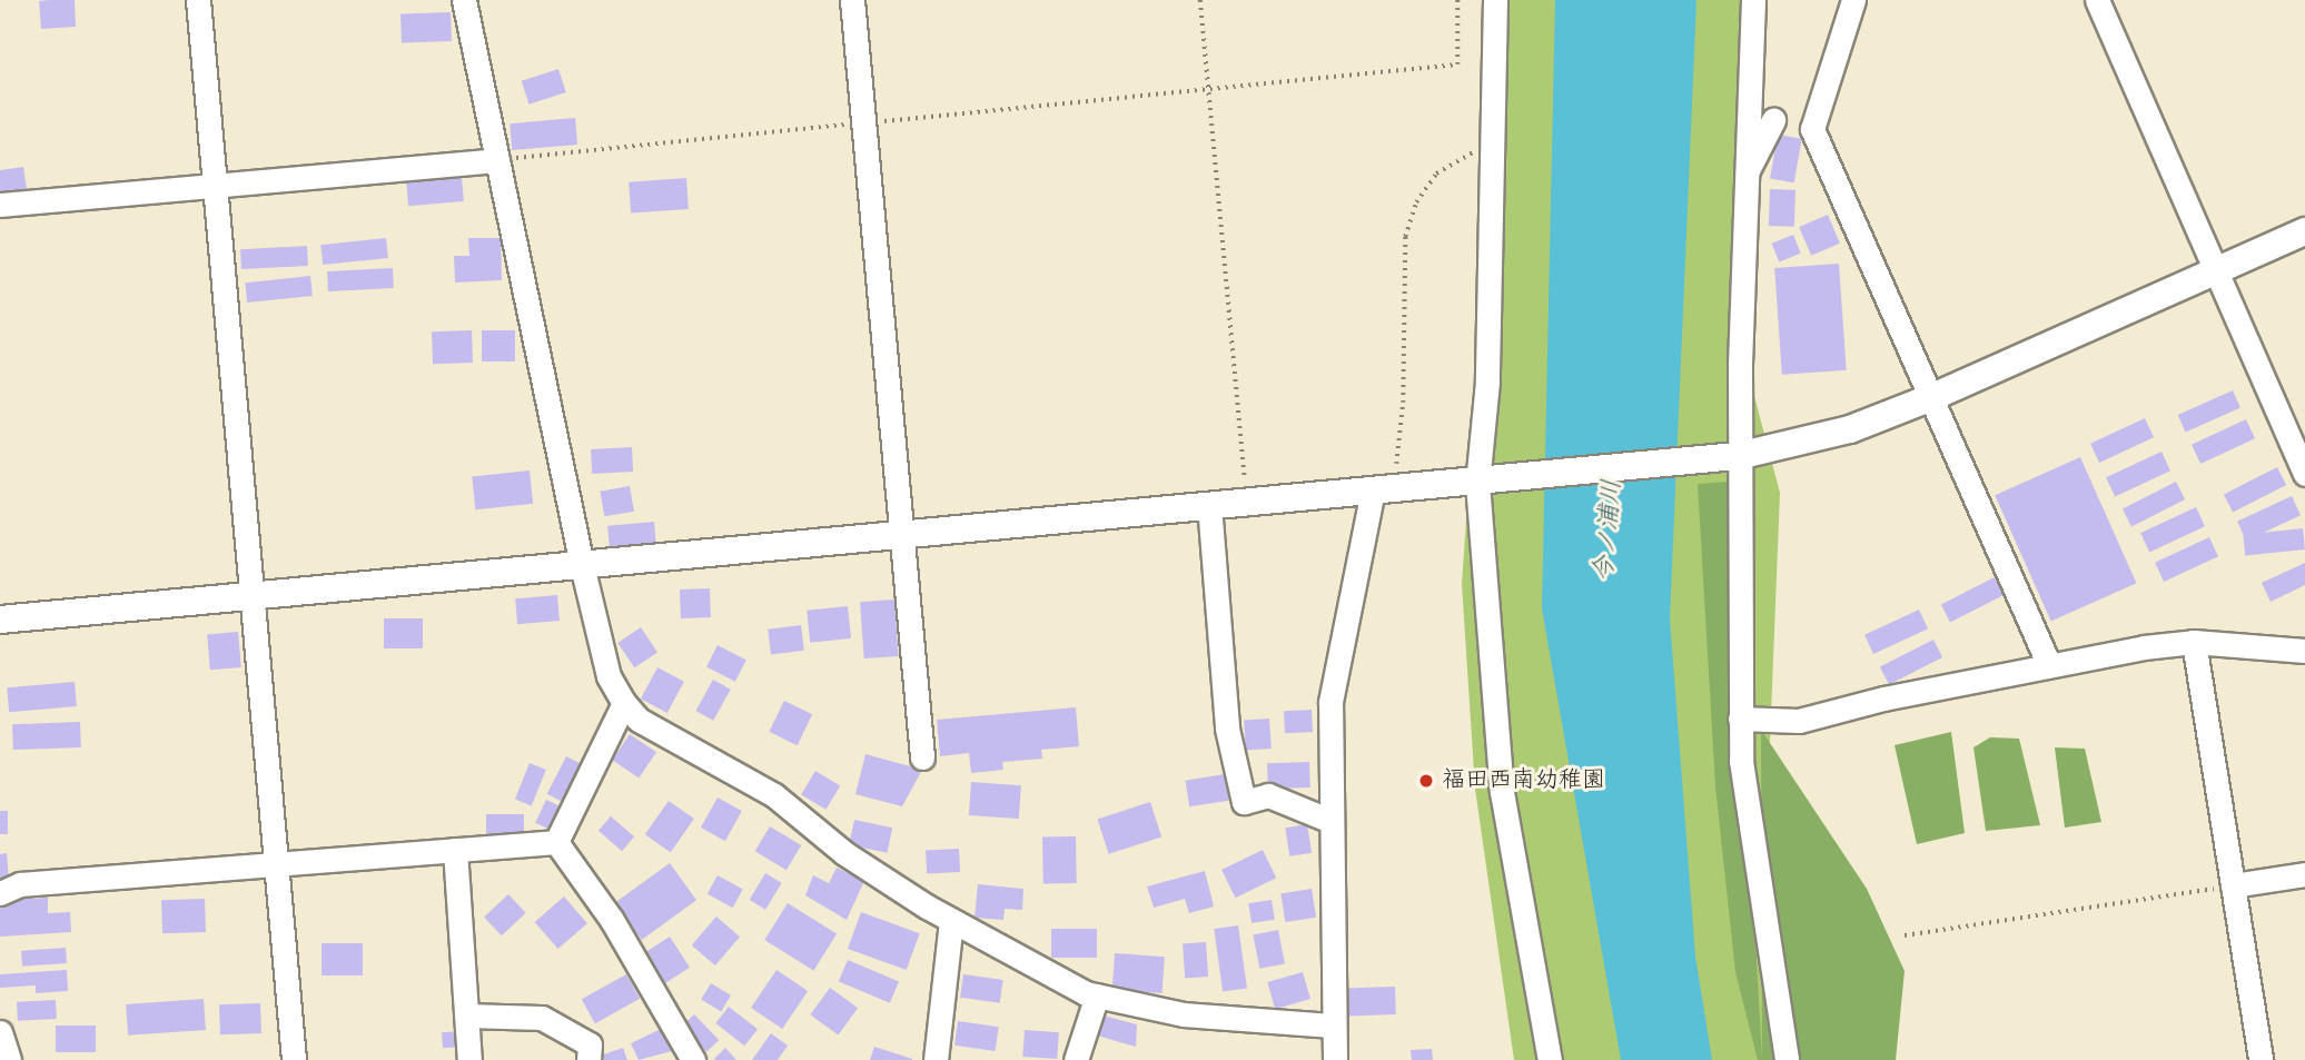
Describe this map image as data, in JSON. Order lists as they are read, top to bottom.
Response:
{
  "water": ["今ノ浦川"],
  "places": ["福田西南幼稚園"]
}
